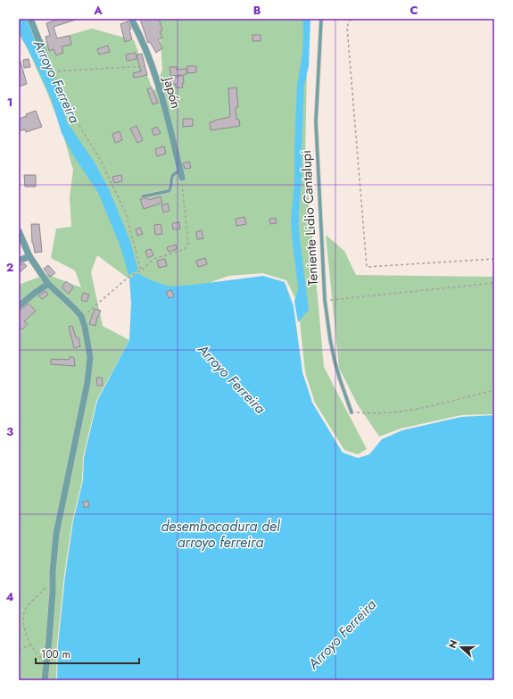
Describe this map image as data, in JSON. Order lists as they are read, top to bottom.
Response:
{
  "streets": {
    "street": ["Japón"],
    "lane": ["Teniente Lidio Cantalupi"]
  },
  "water": ["Arroyo Ferreira", "desembocadura del arroyo ferreira"],
  "scale_bar": "100 m",
  "north": "left",
  "grid": {
    "columns": ["A", "B", "C"],
    "rows": [
      "1",
      "2",
      "3",
      "4"
    ]
  }
}
